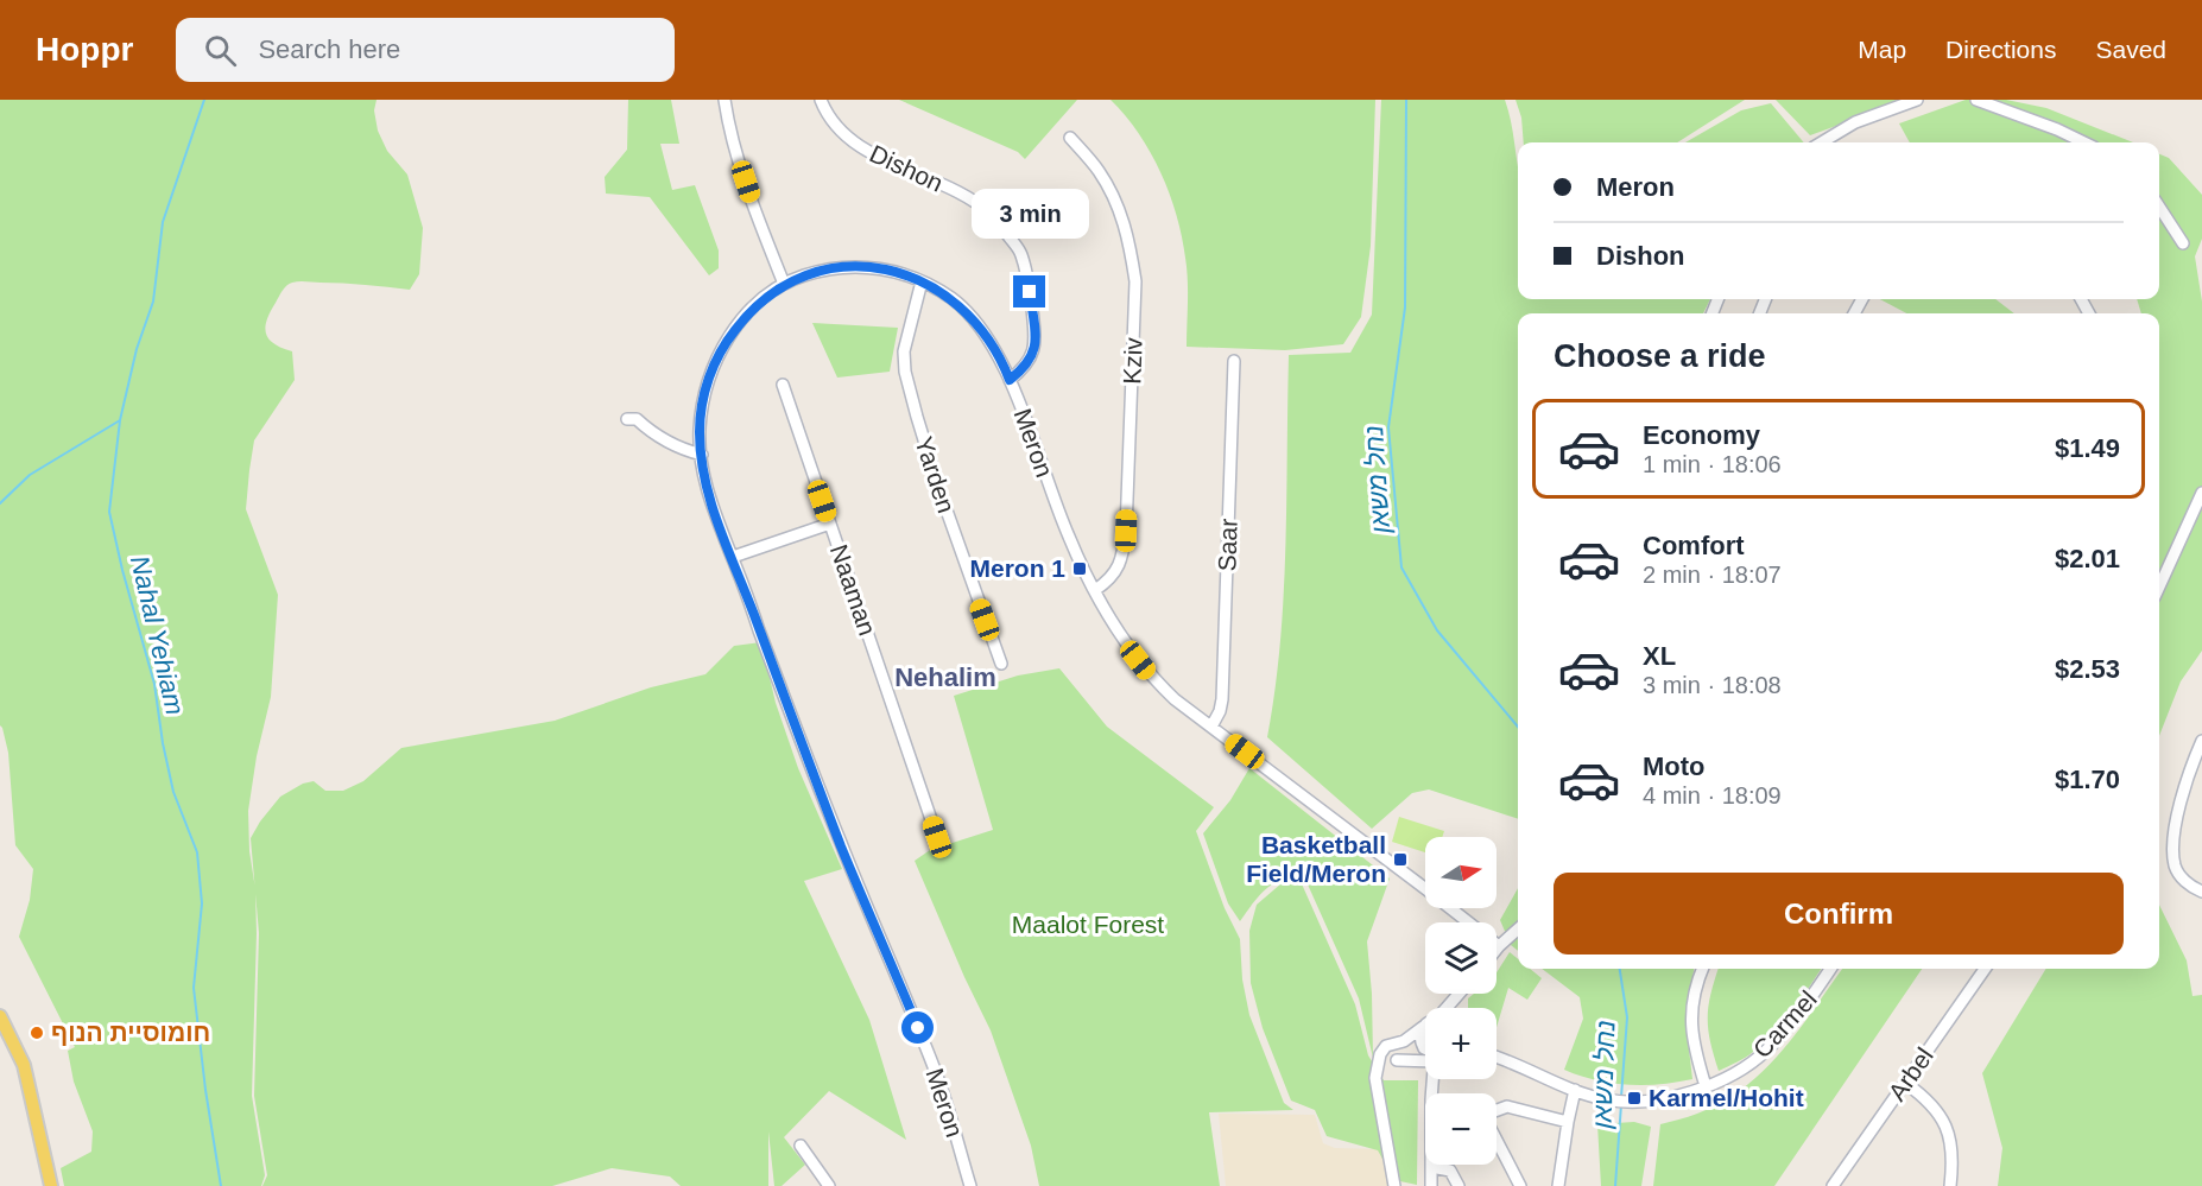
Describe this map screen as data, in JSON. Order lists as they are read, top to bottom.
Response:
{
  "streets": {
    "street": [
      "Dishon",
      "Kziv",
      "Meron",
      "Yarden",
      "Saar",
      "Naaman",
      "Carmel",
      "Arbel"
    ]
  },
  "crossings": [
    ["Dishon", "Meron"],
    ["Kziv", "Meron"],
    ["Meron", "Yarden"],
    ["Meron", "Saar"]
  ],
  "districts": ["Nehalim"],
  "water": ["נחל משאן", "Nahal Yehiam"],
  "parks": ["Maalot Forest"],
  "places": {
    "transit": ["Meron 1", "Basketball Field/Meron", "Karmel/Hohit"],
    "other": ["חומוסיית הנוף"]
  },
  "north": "right",
  "page": {
    "header": "Hoppr",
    "search": "Search here",
    "nav": ["Map", "Directions", "Saved"],
    "banner": ["Meron", "Dishon"],
    "bubble": "3 min",
    "heading": "Choose a ride",
    "list": [
      {
        "name": "Economy",
        "note": "1 min · 18:06",
        "value": "$1.49"
      },
      {
        "name": "Comfort",
        "note": "2 min · 18:07",
        "value": "$2.01"
      },
      {
        "name": "XL",
        "note": "3 min · 18:08",
        "value": "$2.53"
      },
      {
        "name": "Moto",
        "note": "4 min · 18:09",
        "value": "$1.70"
      }
    ],
    "map_buttons": ["+", "−"],
    "buttons": "Confirm"
  }
}
